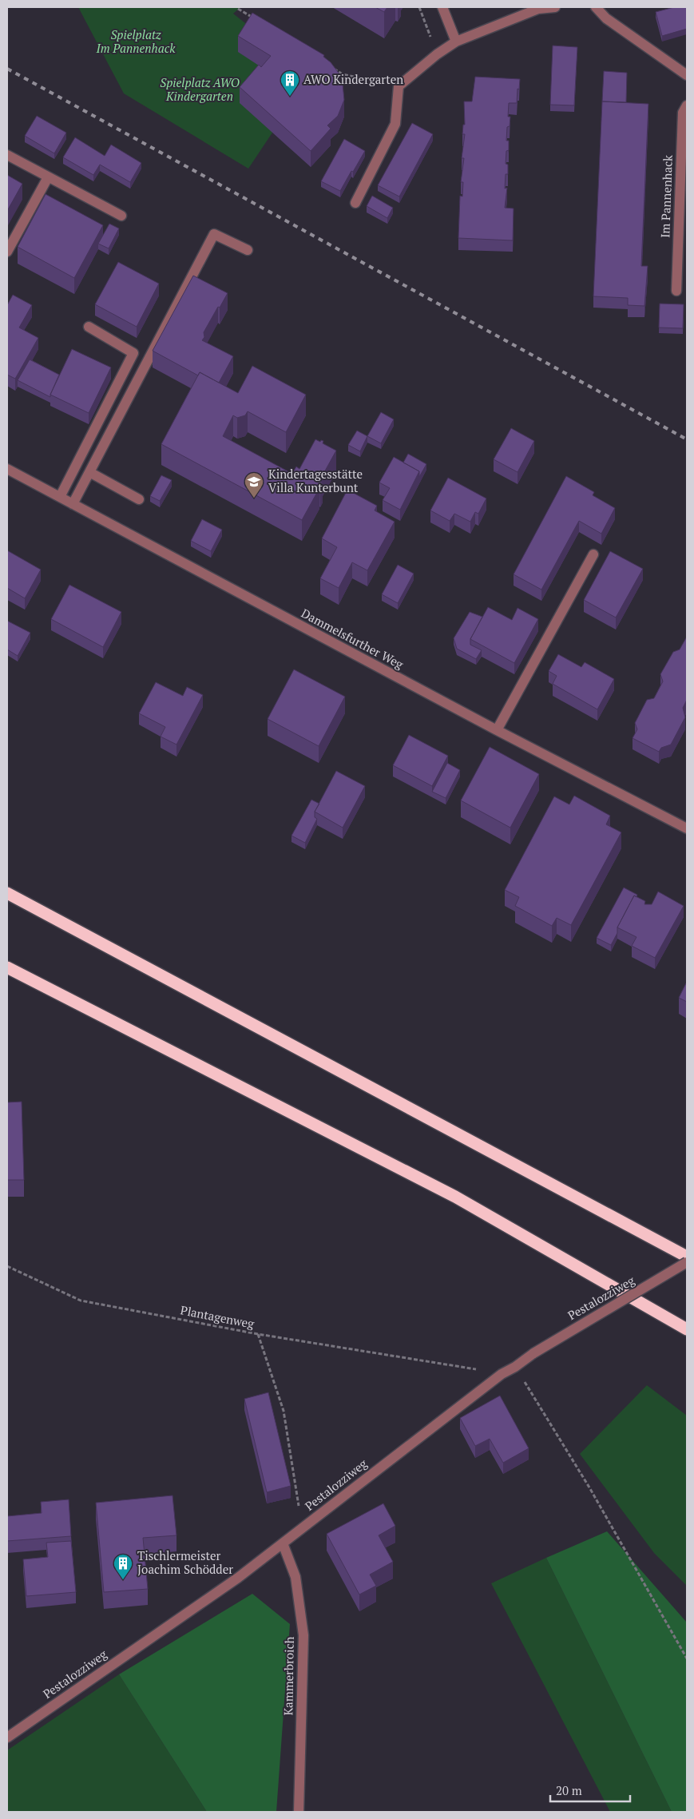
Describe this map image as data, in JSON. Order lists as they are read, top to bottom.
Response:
{
  "streets": {
    "street": [
      "Im Pannenhack",
      "Dammelsfurther Weg",
      "Pestalozziweg",
      "Kammerbroich"
    ],
    "path": ["Plantagenweg"]
  },
  "crossings": [
    ["Pestalozziweg", "Plantagenweg"],
    ["Pestalozziweg", "Kammerbroich"]
  ],
  "parks": ["Spielplatz Im Pannenhack", "Spielplatz AWO Kindergarten"],
  "places": {
    "building": ["AWO Kindergarten", "Tischlermeister Joachim Schödder"],
    "school or university": ["Kindertagesstätte Villa Kunterbunt"]
  },
  "scale_bar": "20 m"
}
